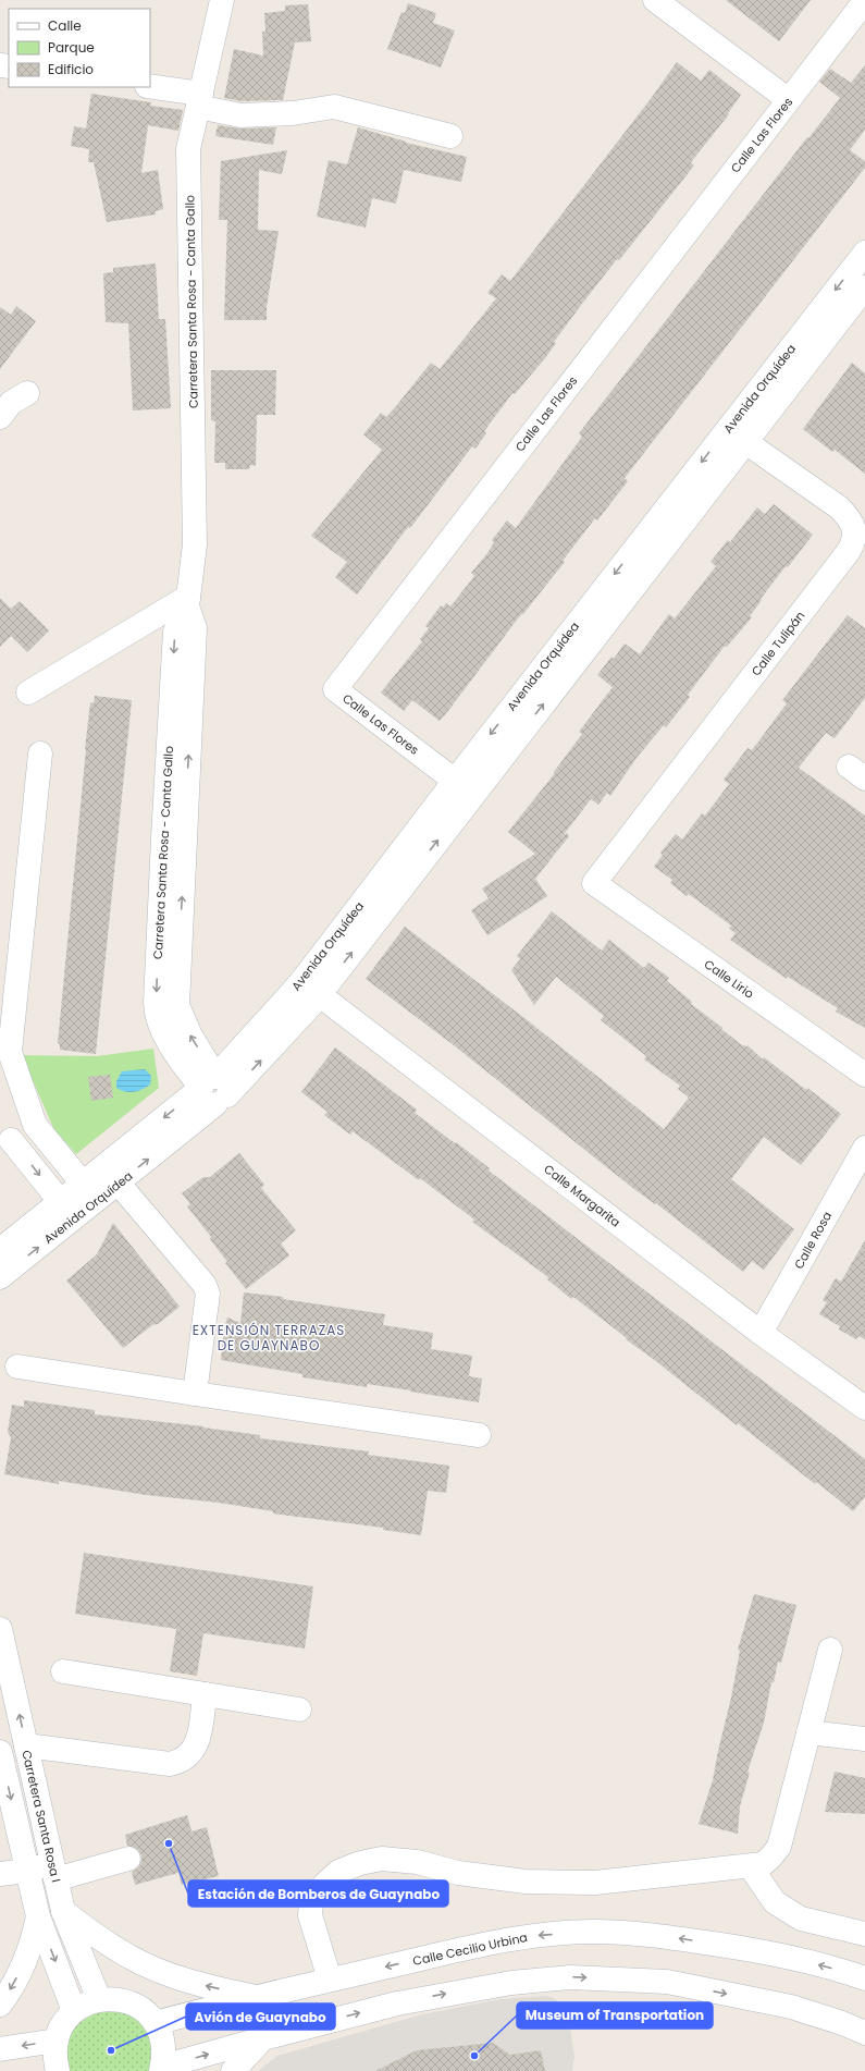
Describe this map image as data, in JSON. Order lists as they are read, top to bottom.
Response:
{
  "streets": {
    "street": [
      "Calle Las Flores",
      "Carretera Santa Rosa - Canta Gallo",
      "Avenida Orquídea",
      "Calle Tulipán",
      "Calle Lirio",
      "Calle Margarita",
      "Calle Rosa",
      "Carretera Santa Rosa I",
      "Calle Cecilio Urbina"
    ]
  },
  "crossings": [
    ["Calle Las Flores", "Avenida Orquídea"],
    ["Carretera Santa Rosa - Canta Gallo", "Avenida Orquídea"],
    ["Avenida Orquídea", "Calle Tulipán"],
    ["Avenida Orquídea", "Calle Margarita"],
    ["Calle Tulipán", "Calle Lirio"],
    ["Calle Margarita", "Calle Rosa"]
  ],
  "districts": ["EXTENSIÓN TERRAZAS DE GUAYNABO"],
  "places": ["Estación de Bomberos de Guaynabo", "Avión de Guaynabo", "Museum of Transportation"],
  "legend": ["Calle", "Parque", "Edificio"]
}
